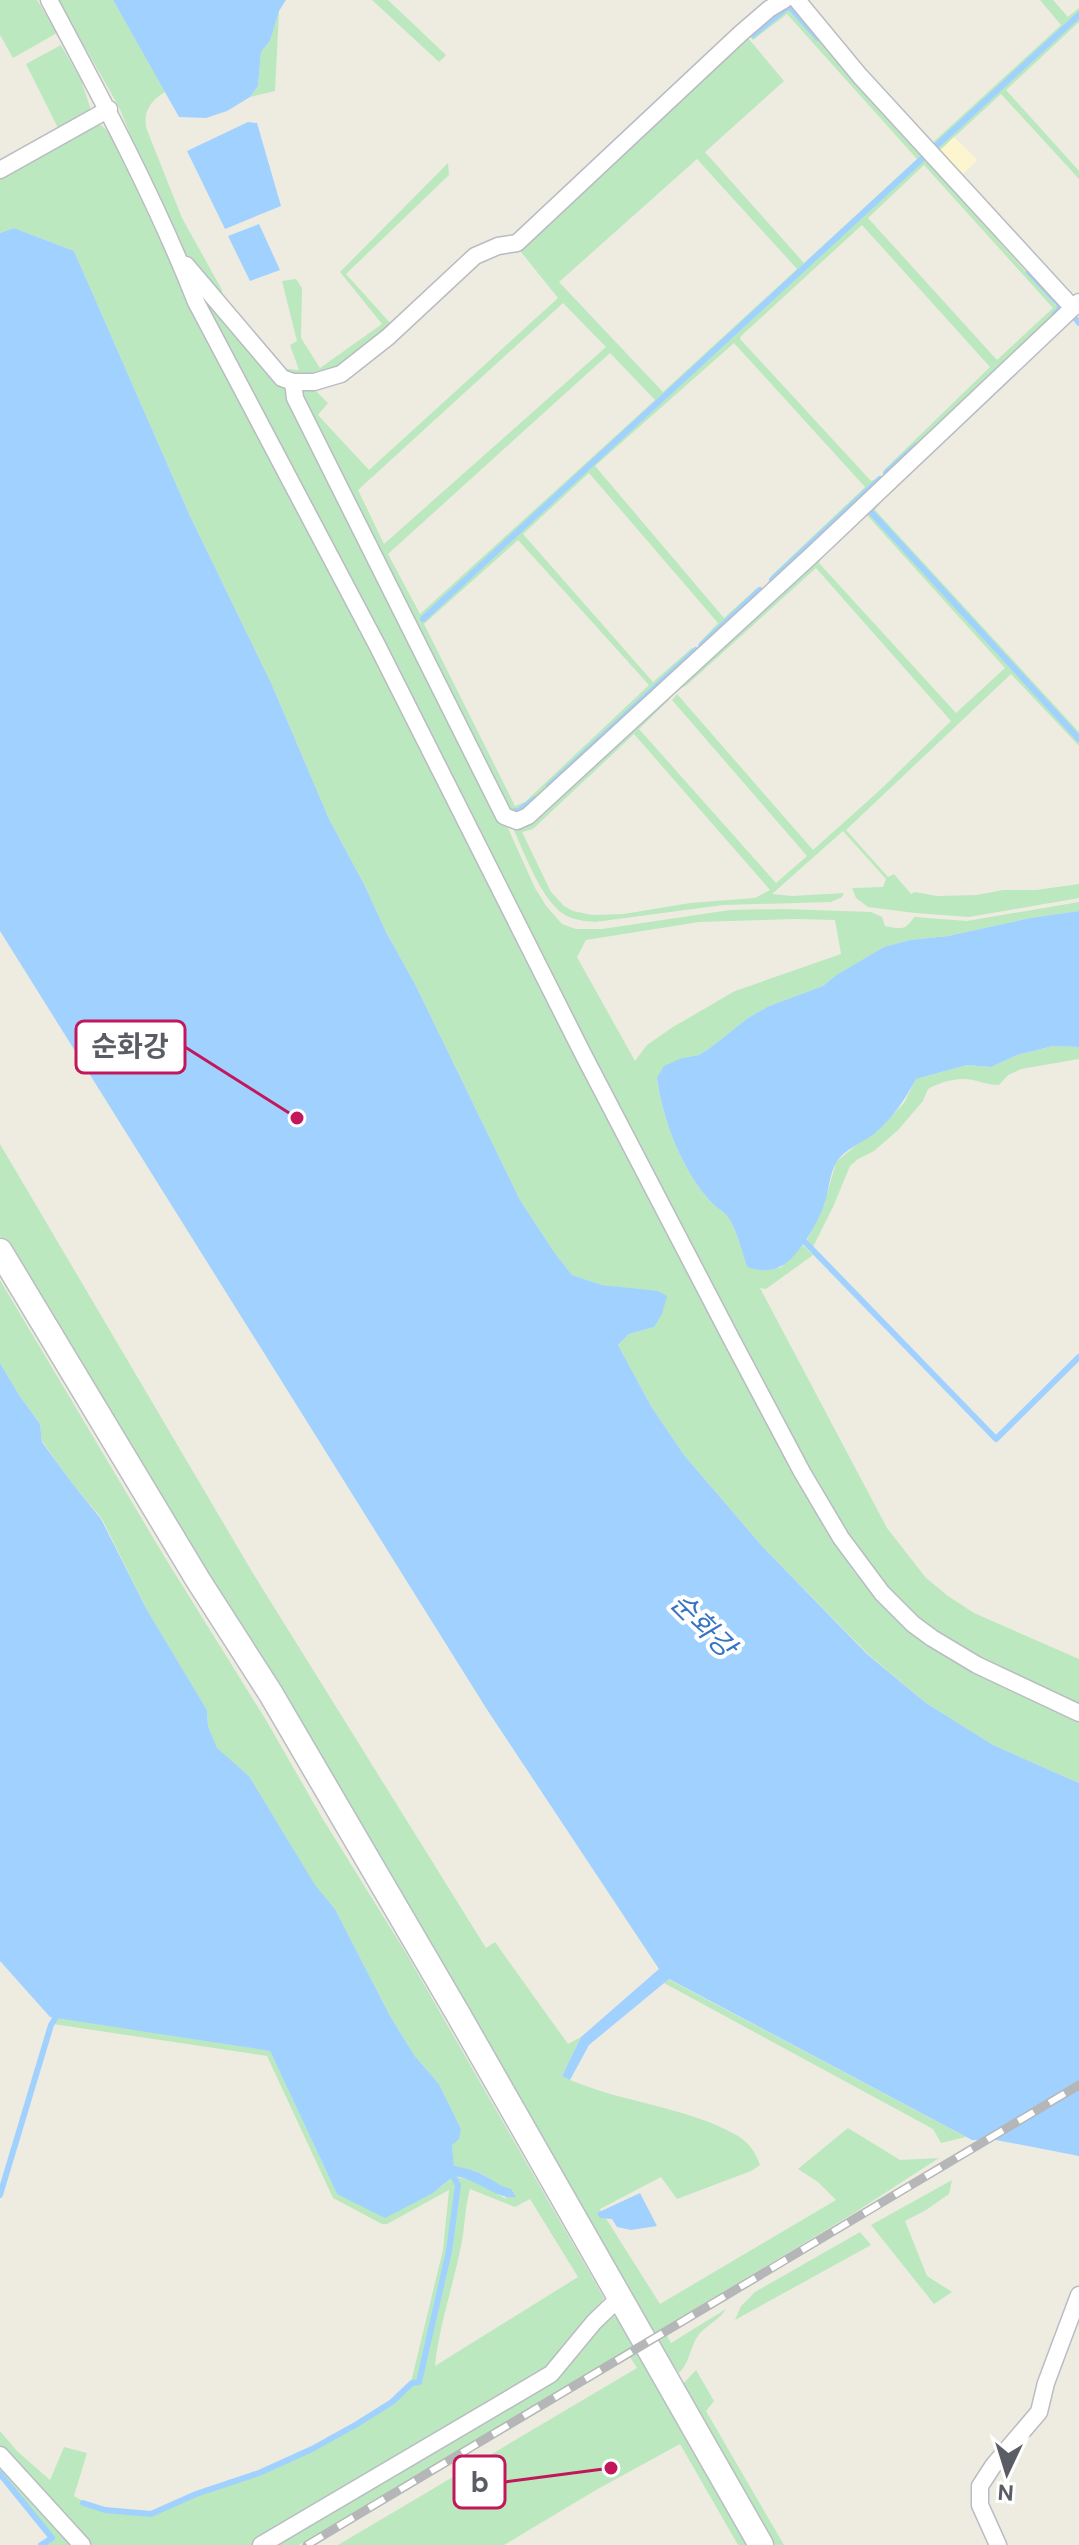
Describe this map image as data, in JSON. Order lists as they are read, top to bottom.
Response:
{
  "water": ["순화강"],
  "places": ["순화강", "b"],
  "north": "bottom"
}
